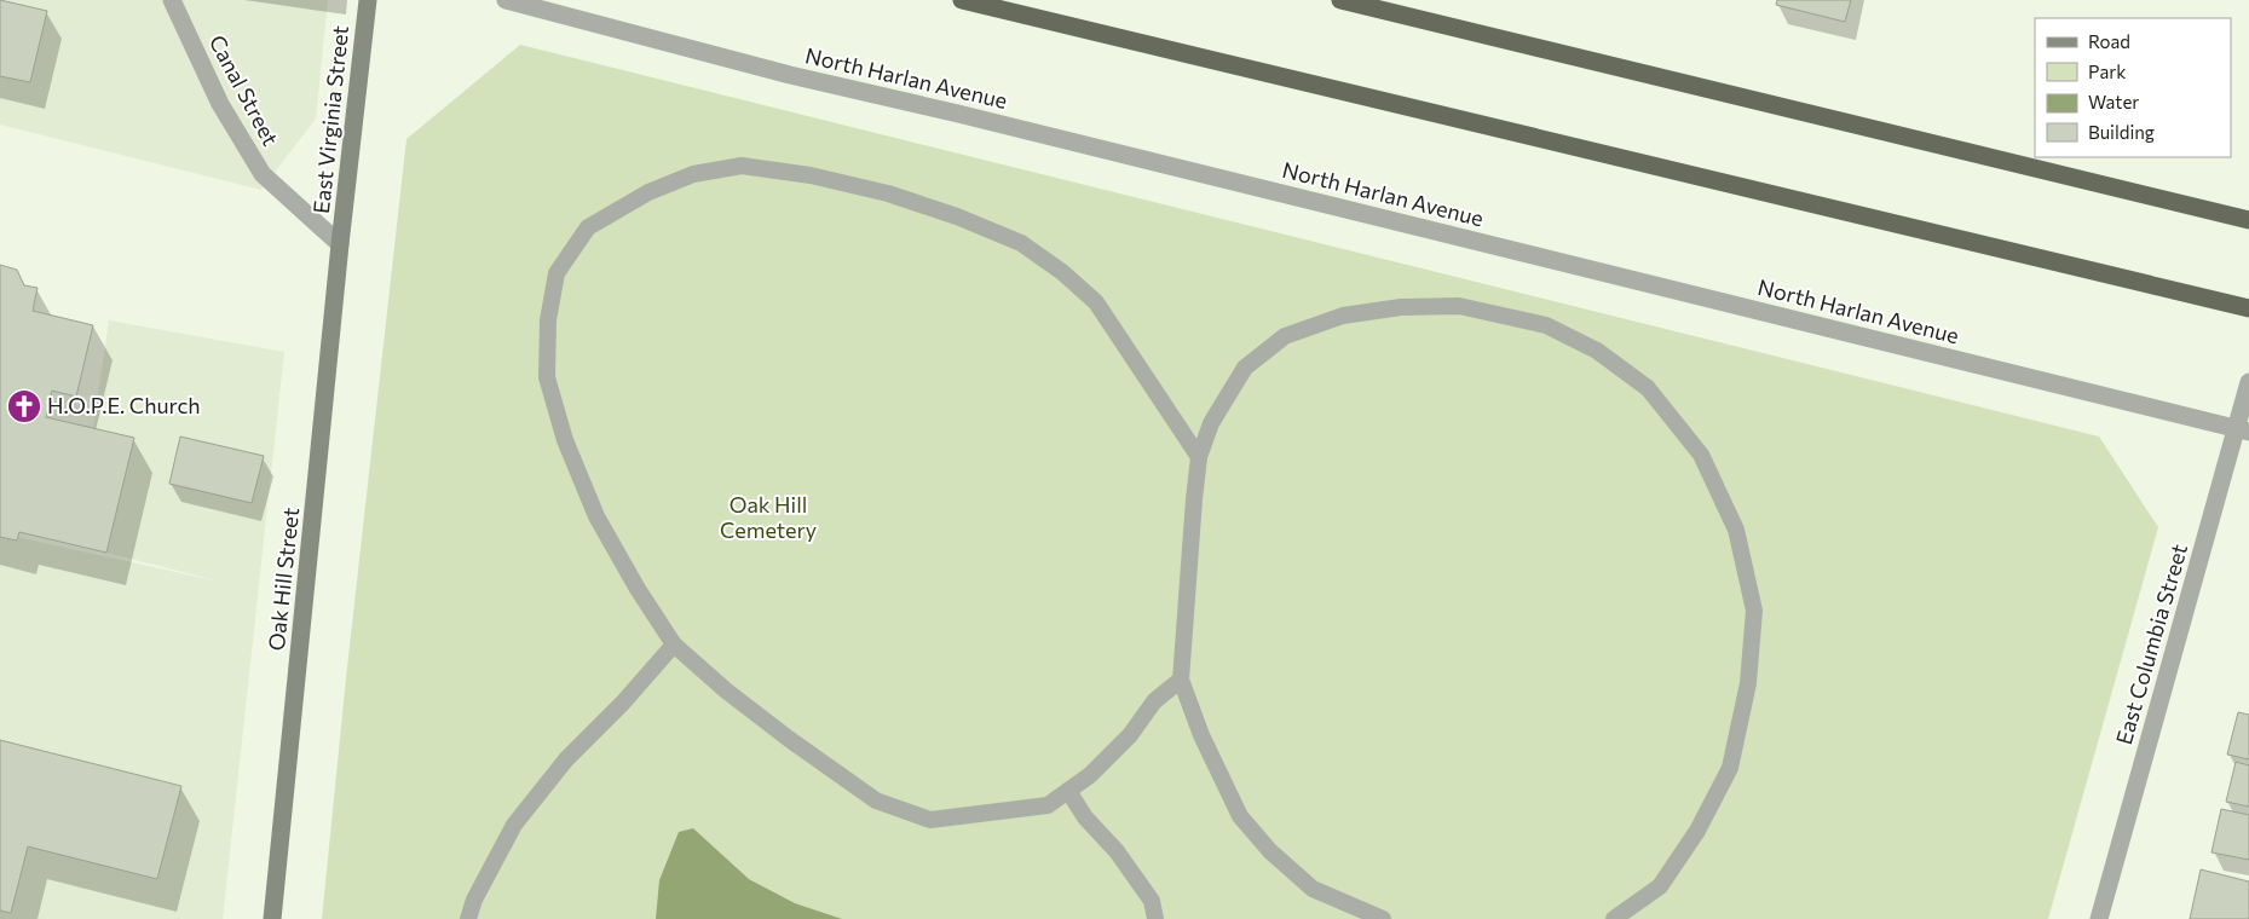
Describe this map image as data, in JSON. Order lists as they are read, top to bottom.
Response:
{
  "streets": {
    "main road": ["East Virginia Street", "Oak Hill Street"],
    "street": ["North Harlan Avenue", "Canal Street", "East Columbia Street"]
  },
  "crossings": [
    ["North Harlan Avenue", "East Columbia Street"],
    ["Canal Street", "East Virginia Street"],
    ["Canal Street", "Oak Hill Street"],
    ["East Virginia Street", "Oak Hill Street"]
  ],
  "parks": ["Oak Hill Cemetery"],
  "places": {
    "church": ["H.O.P.E. Church"]
  },
  "legend": [
    "Road",
    "Park",
    "Water",
    "Building"
  ]
}
